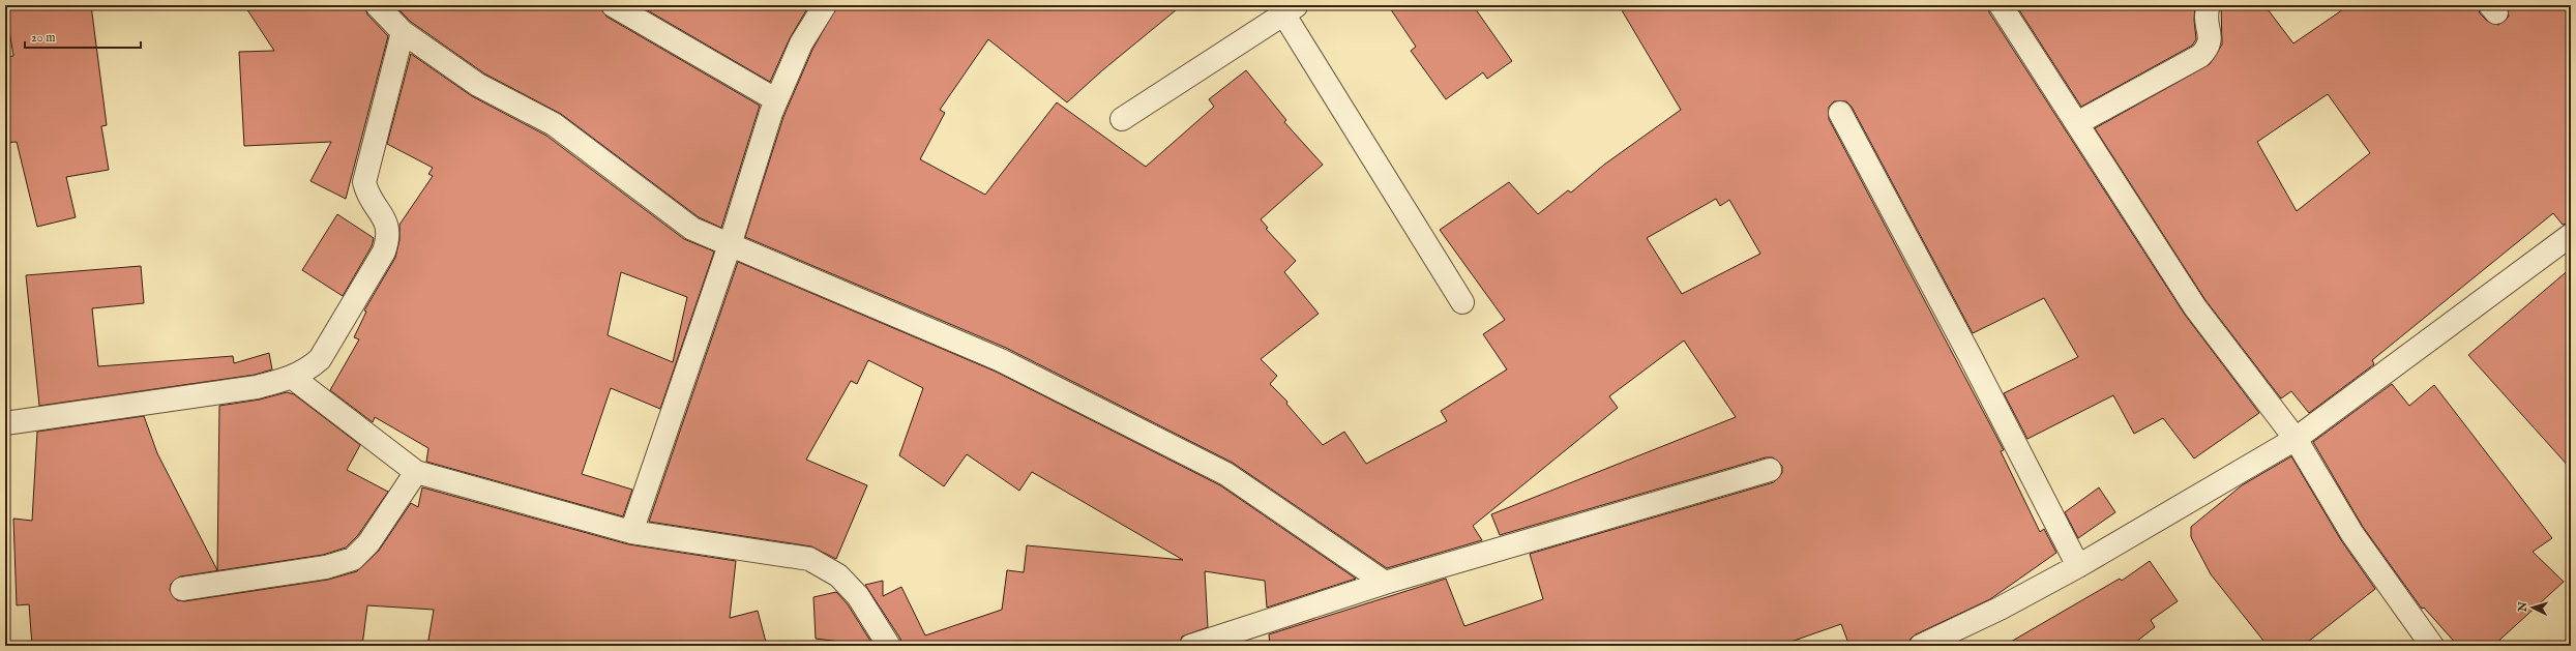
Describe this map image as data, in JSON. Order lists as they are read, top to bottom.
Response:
{
  "scale_bar": "20 m",
  "north": "left"
}
